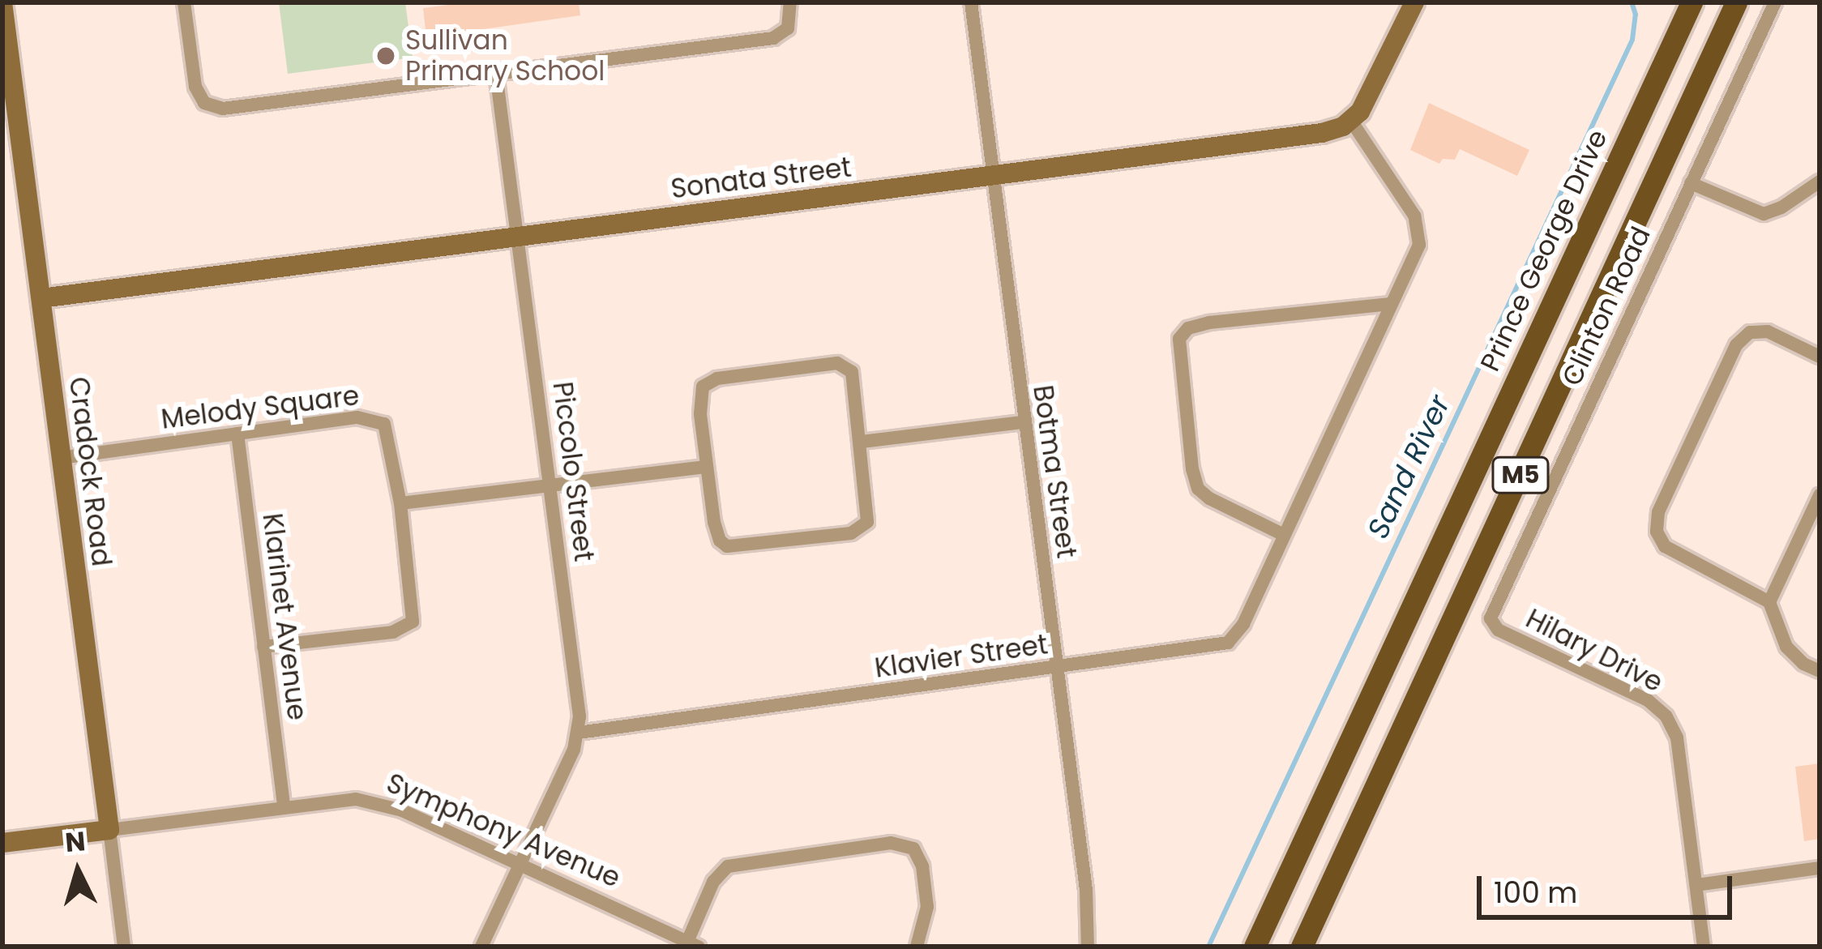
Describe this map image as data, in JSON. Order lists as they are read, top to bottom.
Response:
{
  "streets": {
    "main road": ["Prince George Drive", "M5"],
    "street": [
      "Sonata Street",
      "Clinton Road",
      "Melody Square",
      "Cradock Road",
      "Piccolo Street",
      "Botma Street",
      "Klarinet Avenue",
      "Hilary Drive",
      "Klavier Street",
      "Symphony Avenue"
    ]
  },
  "crossings": [
    ["Sonata Street", "Cradock Road"],
    ["Sonata Street", "Piccolo Street"],
    ["Sonata Street", "Botma Street"],
    ["Sonata Street", "Klavier Street"],
    ["Clinton Road", "Hilary Drive"],
    ["Melody Square", "Cradock Road"],
    ["Melody Square", "Klarinet Avenue"],
    ["Cradock Road", "Symphony Avenue"],
    ["Piccolo Street", "Klavier Street"],
    ["Botma Street", "Klavier Street"],
    ["Klarinet Avenue", "Symphony Avenue"]
  ],
  "water": ["Sand River"],
  "places": ["Sullivan Primary School"],
  "scale_bar": "100 m",
  "north": "top"
}
